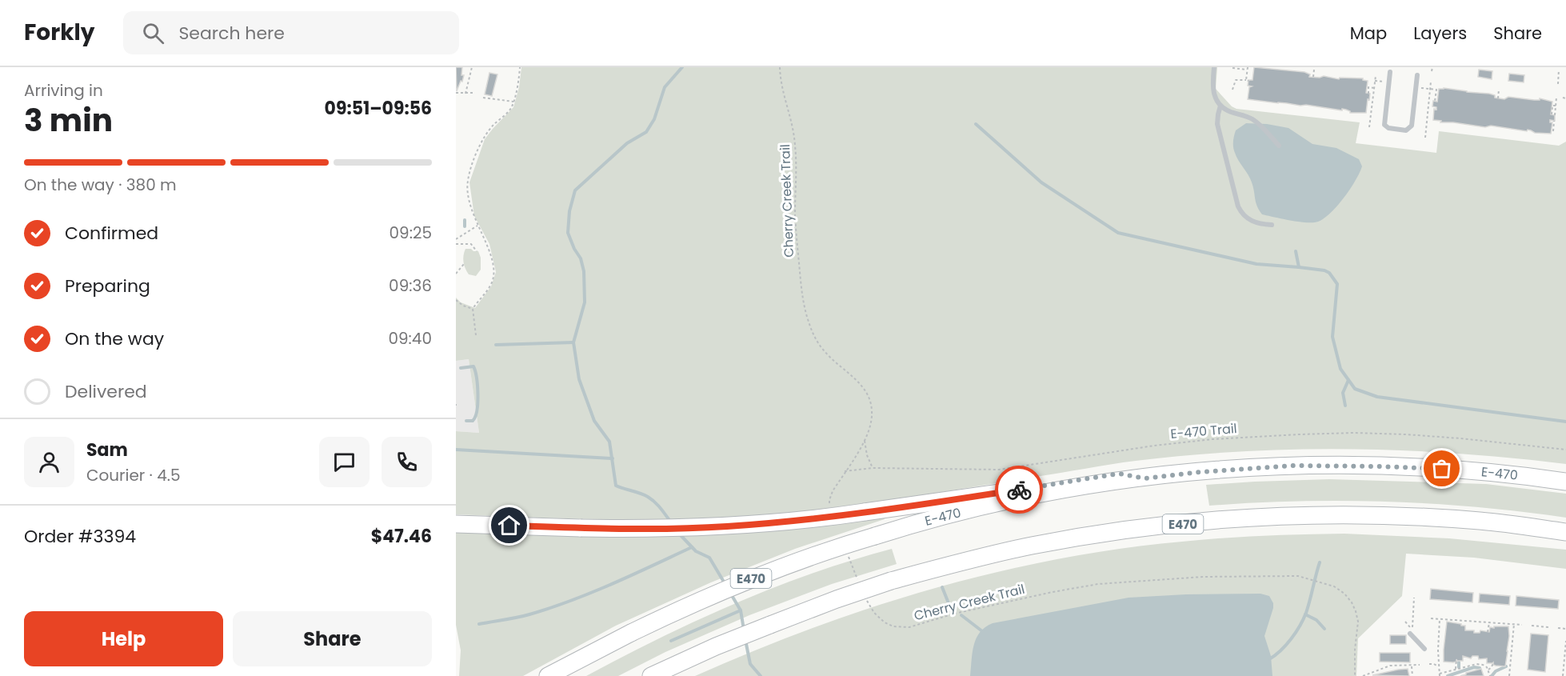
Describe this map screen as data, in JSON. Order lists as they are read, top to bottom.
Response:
{
  "streets": {
    "highway": ["E-470", "E470"],
    "path": ["Cherry Creek Trail", "E-470 Trail"]
  },
  "crossings": [
    ["Cherry Creek Trail", "E-470 Trail"]
  ],
  "page": {
    "header": "Forkly",
    "search": "Search here",
    "nav": ["Map", "Layers", "Share"],
    "heading": ["3 min", "Arriving in", "09:51–09:56"],
    "panel": [
      "Sam",
      "Courier · 4.5",
      "Order #3394",
      "$47.46"
    ],
    "bar": "On the way · 380 m",
    "list": [
      ["Confirmed", "09:25"],
      ["Preparing", "09:36"],
      ["On the way", "09:40"],
      "Delivered"
    ],
    "buttons": ["Help", "Share"]
  }
}
